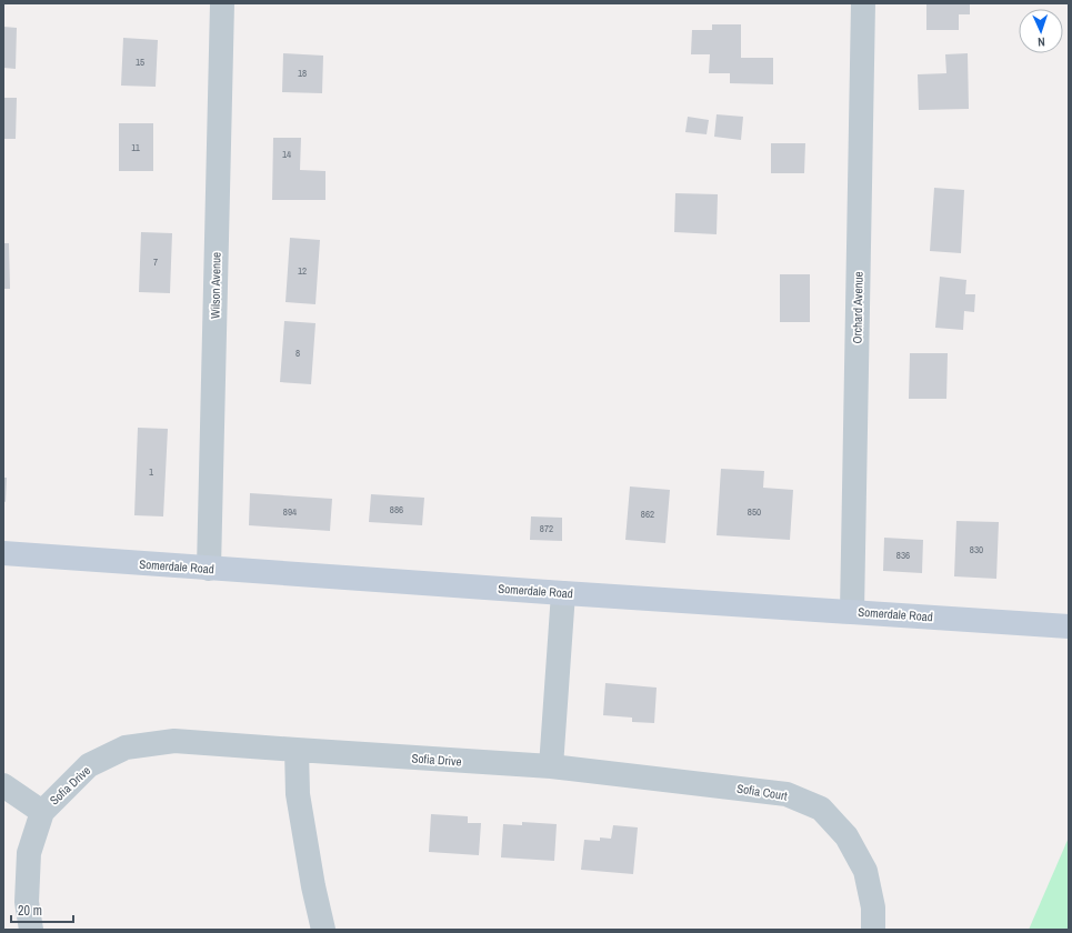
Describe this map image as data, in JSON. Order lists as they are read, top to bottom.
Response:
{
  "streets": {
    "main road": ["Somerdale Road"],
    "street": [
      "Wilson Avenue",
      "Orchard Avenue",
      "Sofia Drive",
      "Sofia Court"
    ]
  },
  "crossings": [
    ["Wilson Avenue", "Somerdale Road"],
    ["Orchard Avenue", "Somerdale Road"],
    ["Sofia Drive", "Sofia Court"]
  ],
  "house_numbers": [
    "15",
    "18",
    "11",
    "14",
    "7",
    "12",
    "8",
    "1",
    "886",
    "894",
    "850",
    "862",
    "872",
    "830",
    "836"
  ],
  "scale_bar": "20 m",
  "north": "bottom"
}
